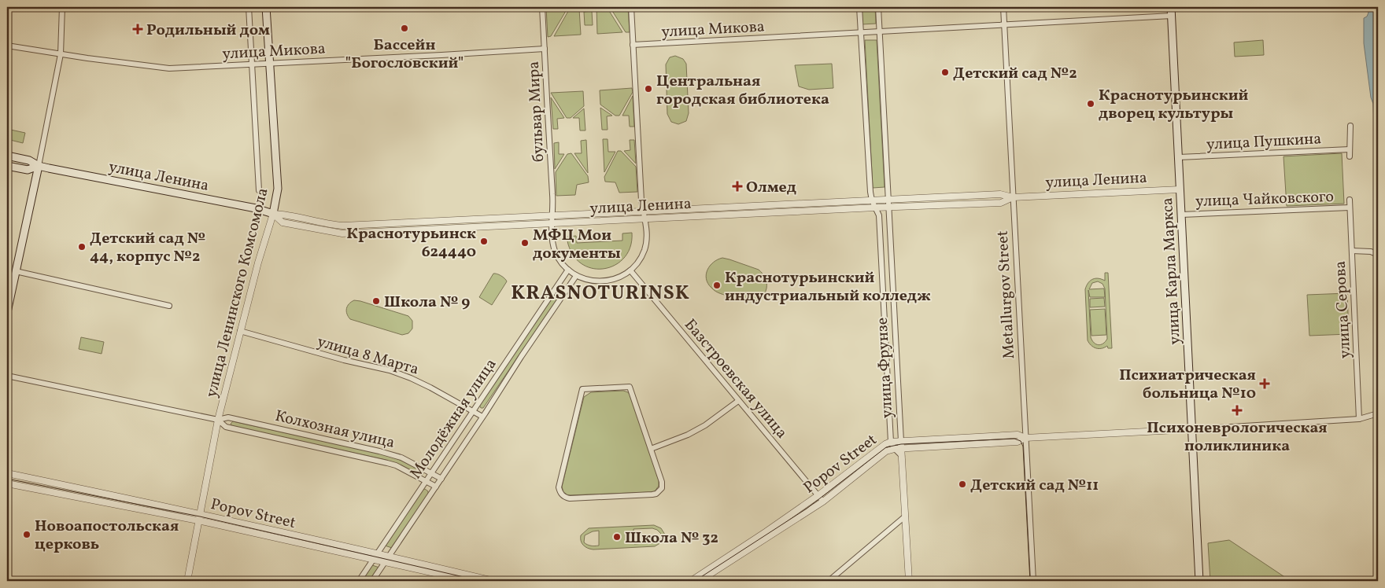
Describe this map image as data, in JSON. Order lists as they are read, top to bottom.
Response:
{
  "streets": {
    "main road": ["улица Ленина", "улица Карла Маркса", "улица Ленинского Комсомола"],
    "street": [
      "улица Микова",
      "бульвар Мира",
      "улица Пушкина",
      "улица Чайковского",
      "Metallurgov Street",
      "улица Серова",
      "улица 8 Марта",
      "улица Фрунзе",
      "Базстроевская улица",
      "Молодёжная улица",
      "Колхозная улица",
      "Popov Street"
    ]
  },
  "crossings": [
    ["улица Микова", "бульвар Мира"],
    ["улица Микова", "улица Карла Маркса"],
    ["улица Микова", "улица Ленинского Комсомола"],
    ["улица Микова", "Metallurgov Street"],
    ["бульвар Мира", "улица Ленина"],
    ["бульвар Мира", "Молодёжная улица"],
    ["улица Пушкина", "улица Карла Маркса"],
    ["улица Ленина", "улица Карла Маркса"],
    ["улица Ленина", "улица Ленинского Комсомола"],
    ["улица Ленина", "Metallurgov Street"],
    ["улица Ленина", "улица Фрунзе"],
    ["улица Чайковского", "улица Карла Маркса"],
    ["улица Чайковского", "улица Серова"],
    ["улица Карла Маркса", "Popov Street"],
    ["улица Ленинского Комсомола", "улица 8 Марта"],
    ["улица Ленинского Комсомола", "Колхозная улица"],
    ["улица Ленинского Комсомола", "Popov Street"],
    ["Metallurgov Street", "Popov Street"],
    ["улица Серова", "Popov Street"],
    ["улица 8 Марта", "Молодёжная улица"],
    ["улица Фрунзе", "Popov Street"],
    ["Базстроевская улица", "Popov Street"],
    ["Молодёжная улица", "Колхозная улица"],
    ["Молодёжная улица", "Popov Street"]
  ],
  "districts": ["KRASNOTURINSK"],
  "places": {
    "other": [
      "Бассейн \"Богословский\"",
      "Детский сад №2",
      "Центральная городская библиотека",
      "Краснотурьинский дворец культуры",
      "Краснотурьинск 624440",
      "МФЦ Мои документы",
      "Детский сад № 44, корпус №2",
      "Краснотурьинский индустриальный колледж",
      "Школа № 9",
      "Детский сад №11",
      "Новоапостольская церковь",
      "Школа № 32"
    ],
    "health": [
      "Родильный дом",
      "Олмед",
      "Психиатрическая больница №10",
      "Психоневрологическая поликлиника"
    ]
  }
}
